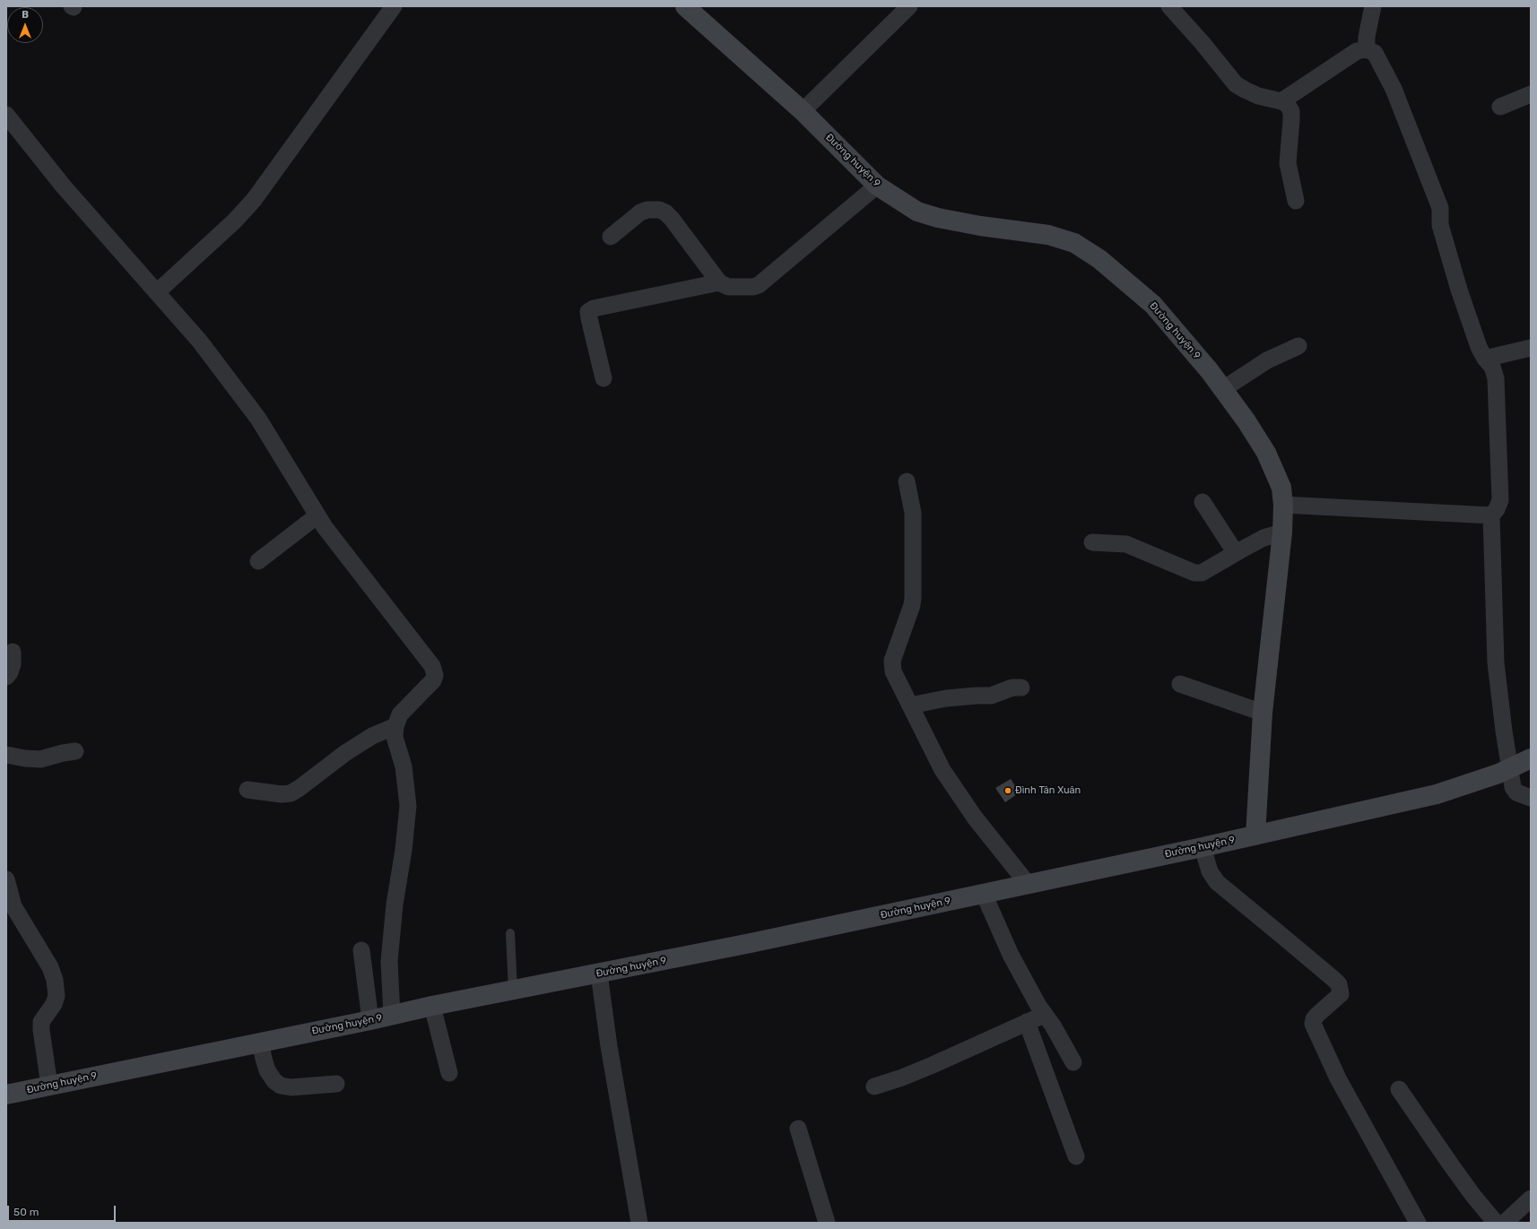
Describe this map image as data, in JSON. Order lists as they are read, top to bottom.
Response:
{
  "streets": {
    "street": ["Đường huyện 9"]
  },
  "places": ["Đình Tân Xuân"],
  "scale_bar": "50 m",
  "north": "top"
}
